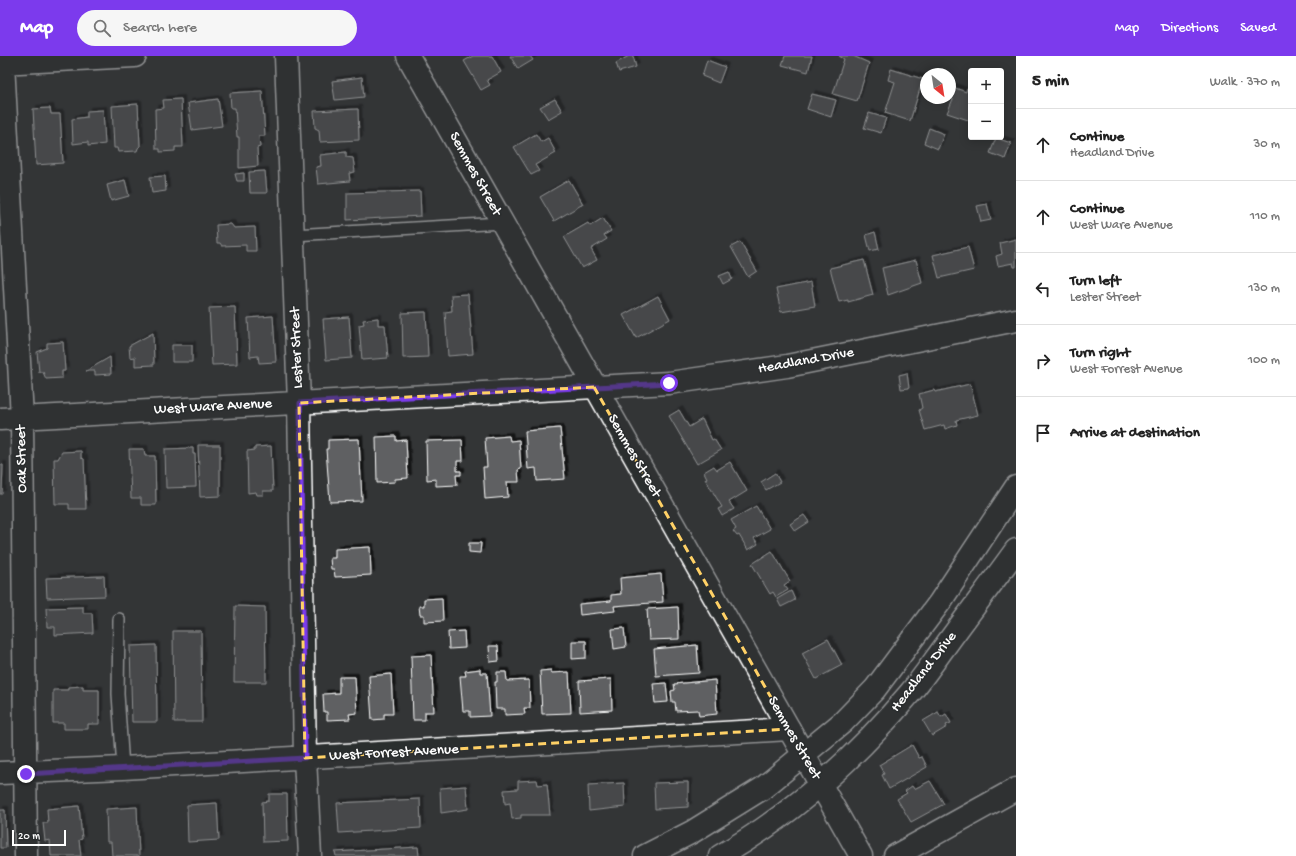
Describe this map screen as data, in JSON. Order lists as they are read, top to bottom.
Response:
{
  "streets": {
    "street": [
      "Semmes Street",
      "Lester Street",
      "Headland Drive",
      "West Ware Avenue",
      "Oak Street",
      "West Forrest Avenue"
    ]
  },
  "crossings": [
    ["Semmes Street", "Headland Drive"],
    ["Semmes Street", "West Ware Avenue"],
    ["Semmes Street", "West Forrest Avenue"],
    ["Lester Street", "West Ware Avenue"],
    ["Lester Street", "West Forrest Avenue"],
    ["Headland Drive", "West Ware Avenue"],
    ["West Ware Avenue", "Oak Street"],
    ["Oak Street", "West Forrest Avenue"]
  ],
  "scale_bar": "20 m",
  "north": "bottom right",
  "page": {
    "header": "Map",
    "search": "Search here",
    "nav": ["Map", "Directions", "Saved"],
    "heading": ["5 min", "Walk · 370 m"],
    "map_buttons": ["+", "−"],
    "list": [
      ["Continue", "Headland Drive", "30 m"],
      ["Continue", "West Ware Avenue", "110 m"],
      ["Turn left", "Lester Street", "130 m"],
      ["Turn right", "West Forrest Avenue", "100 m"],
      "Arrive at destination"
    ],
    "scale": "20 m"
  }
}
